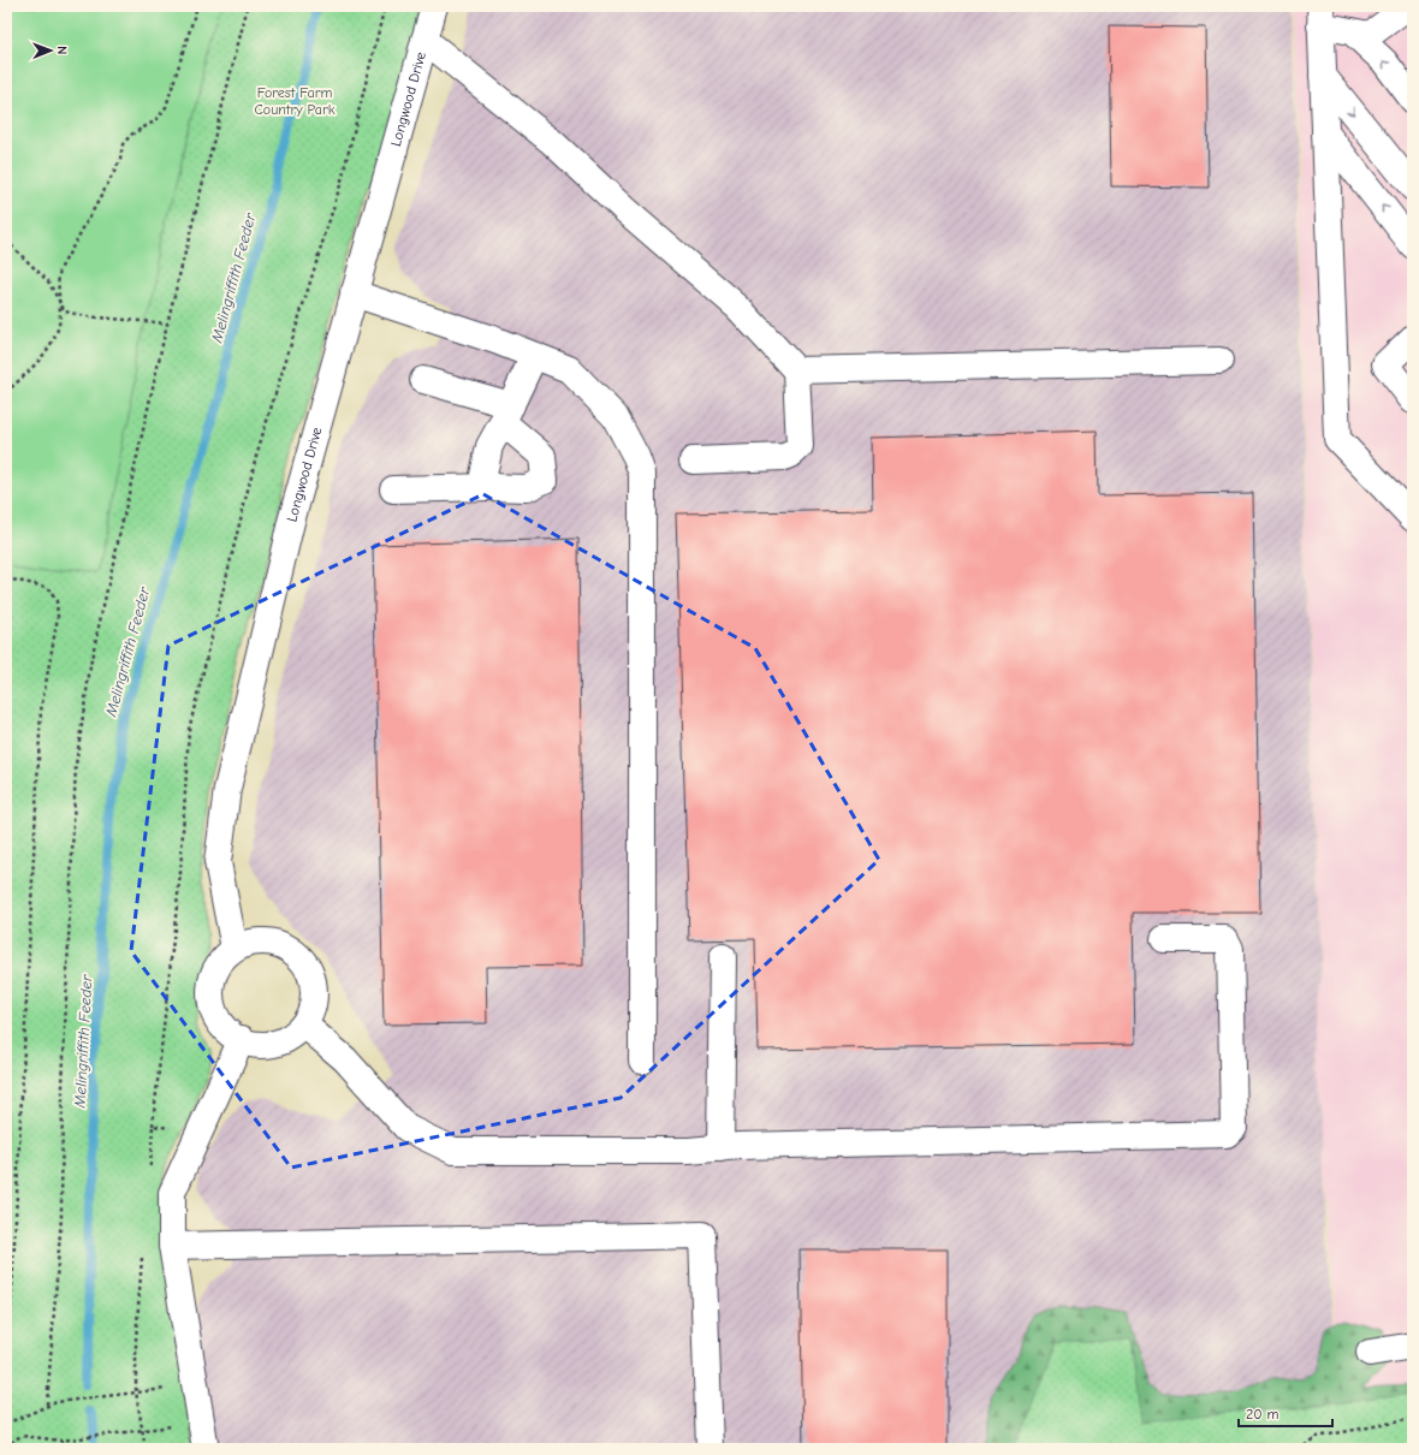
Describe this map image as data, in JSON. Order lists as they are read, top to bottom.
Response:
{
  "streets": {
    "street": ["Longwood Drive"]
  },
  "water": ["Melingriffith Feeder"],
  "parks": ["Forest Farm Country Park"],
  "scale_bar": "20 m",
  "north": "right"
}
